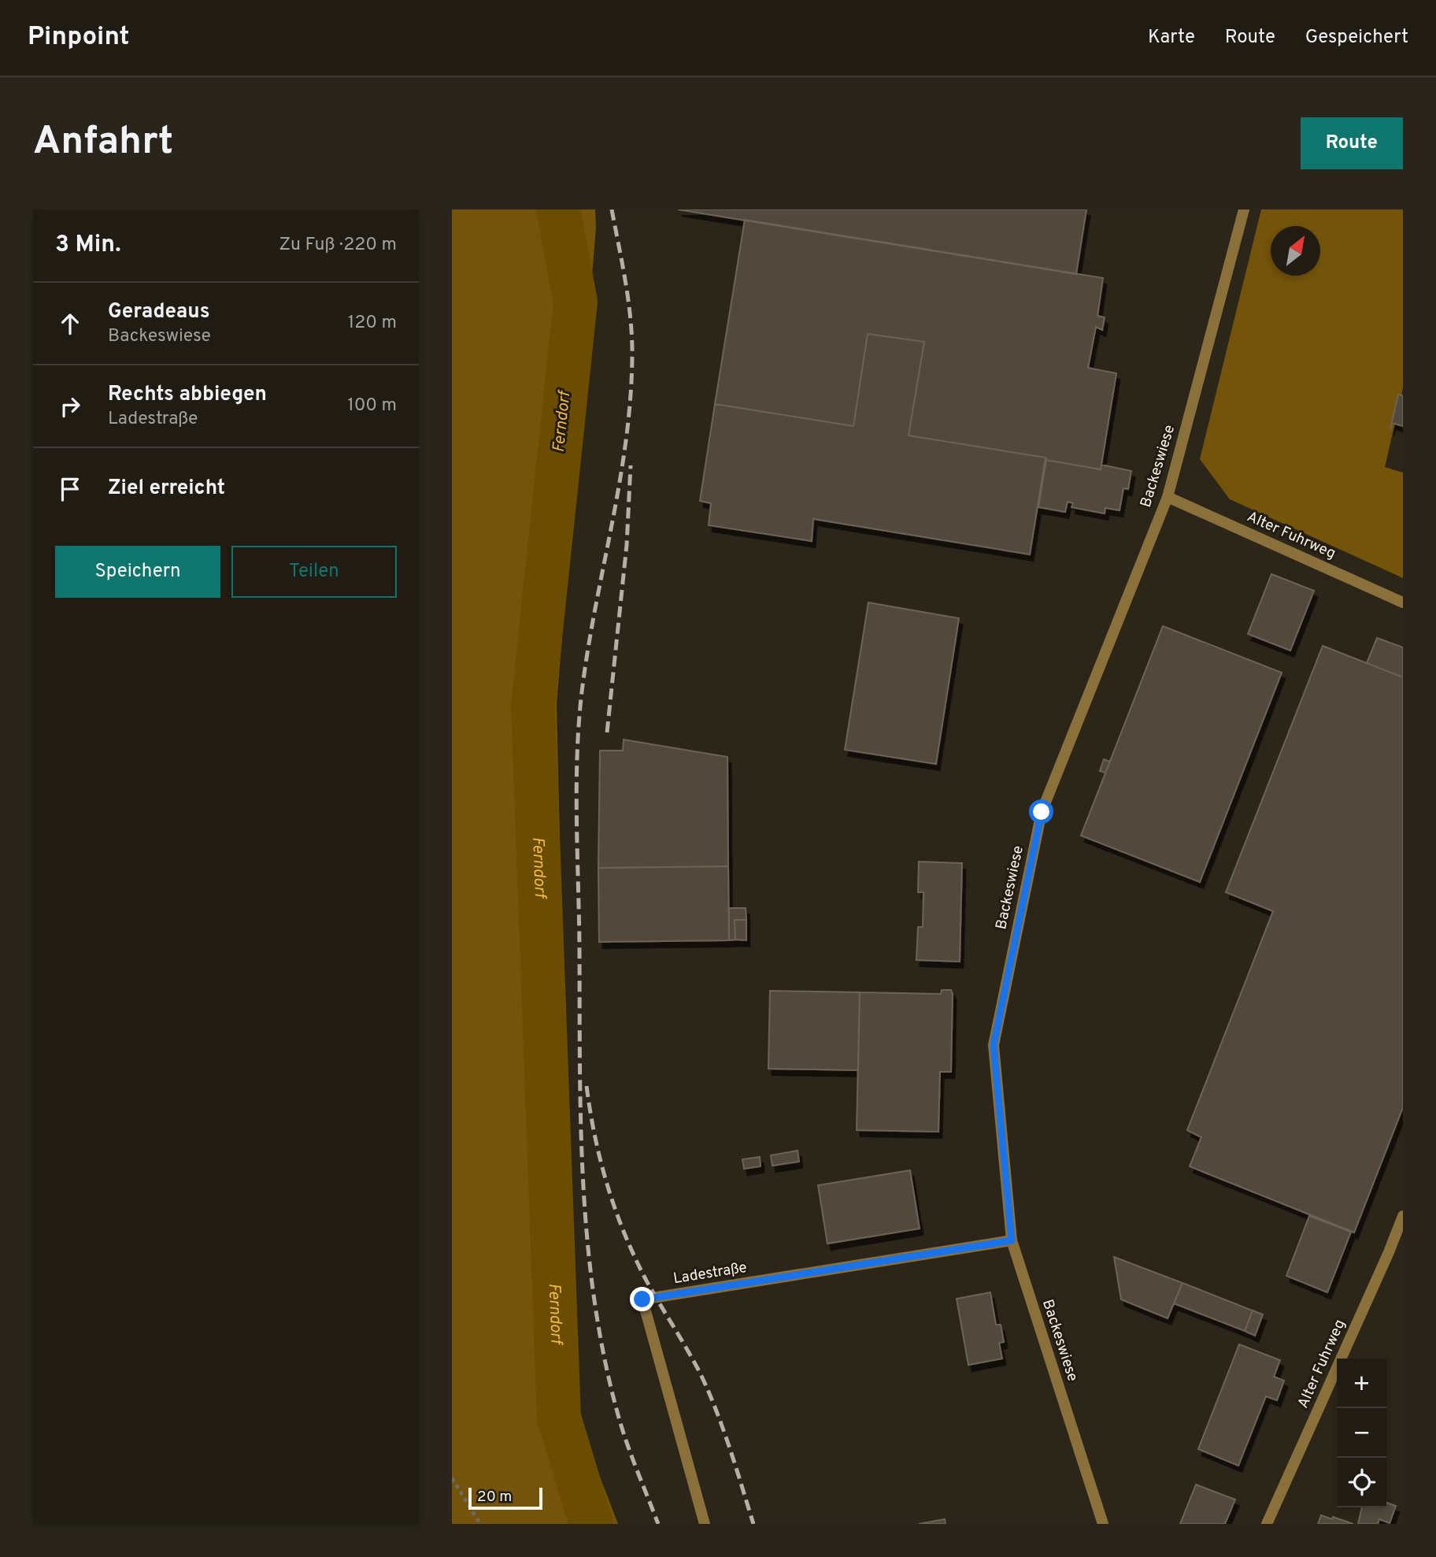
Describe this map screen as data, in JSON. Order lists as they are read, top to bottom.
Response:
{
  "streets": {
    "street": ["Backeswiese", "Alter Fuhrweg", "Ladestraße"]
  },
  "crossings": [
    ["Backeswiese", "Alter Fuhrweg"],
    ["Backeswiese", "Ladestraße"]
  ],
  "water": ["Ferndorf"],
  "scale_bar": "20 m",
  "north": "top right",
  "page": {
    "header": "Pinpoint",
    "nav": ["Karte", "Route", "Gespeichert"],
    "buttons": [
      "Route",
      ["Speichern", "Teilen"]
    ],
    "title": "Anfahrt",
    "heading": ["3 Min.", "Zu Fuß · 220 m"],
    "list": [
      ["Geradeaus", "Backeswiese", "120 m"],
      ["Rechts abbiegen", "Ladestraße", "100 m"],
      "Ziel erreicht"
    ],
    "map_buttons": ["+", "−"],
    "scale": "20 m"
  }
}
